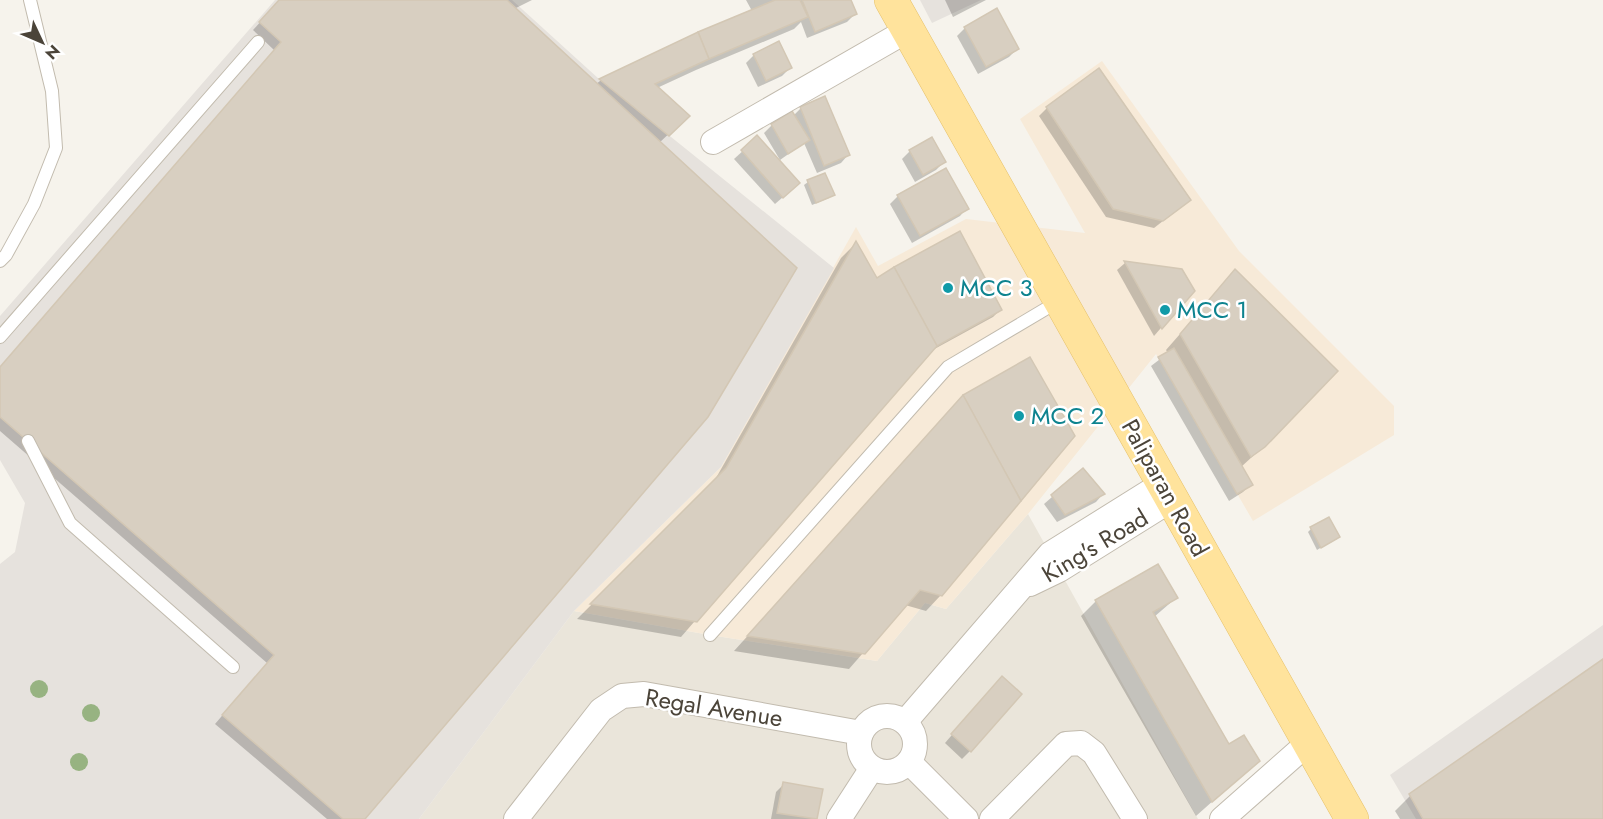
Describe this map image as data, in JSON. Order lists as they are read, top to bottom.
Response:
{
  "streets": {
    "main road": ["Paliparan Road"],
    "street": ["King's Road", "Regal Avenue"]
  },
  "crossings": [
    ["Paliparan Road", "King's Road"],
    ["King's Road", "Regal Avenue"]
  ],
  "places": ["MCC 3", "MCC 1", "MCC 2"],
  "north": "bottom right"
}
